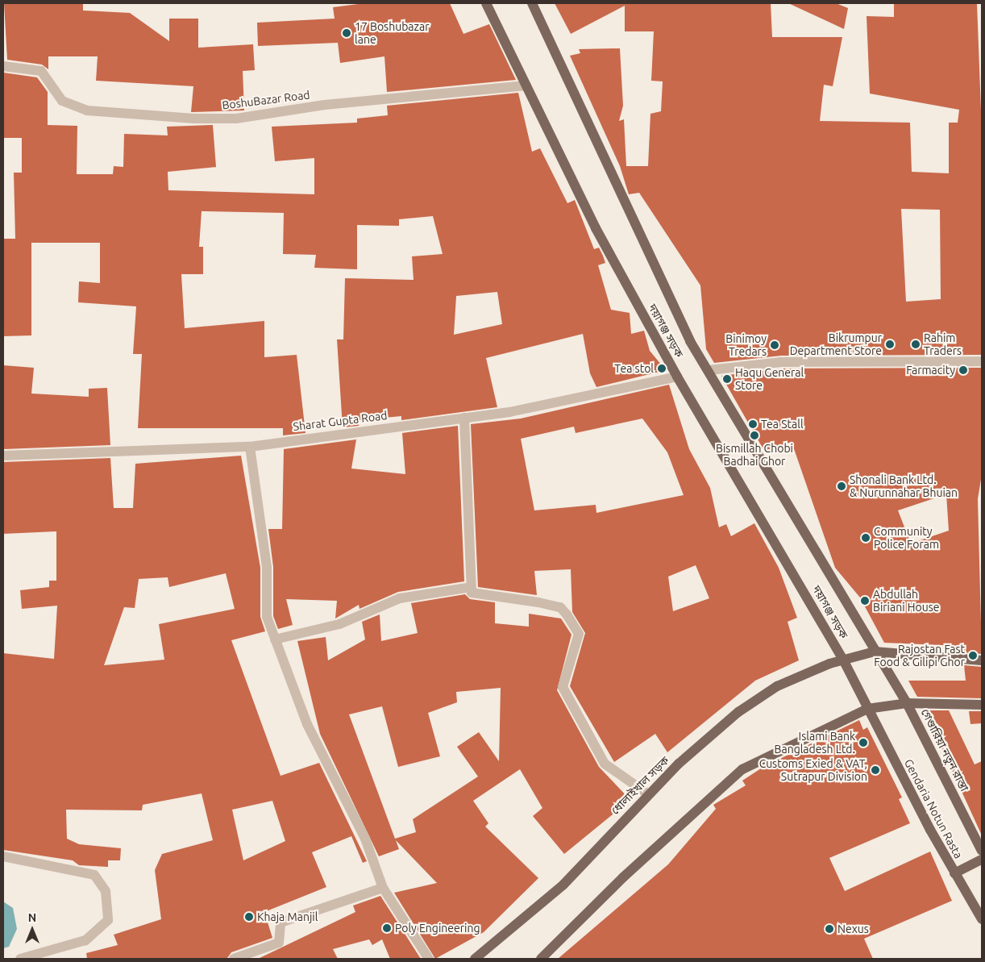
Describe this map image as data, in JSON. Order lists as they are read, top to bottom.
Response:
{
  "streets": {
    "main road": [
      "দয়াগঞ্জ সড়ক",
      "গেণ্ডারিয়া নতুন রাস্তা",
      "ধোলাইখাল সড়ক",
      "Gendaria Notun Rasta"
    ],
    "street": ["BoshuBazar Road", "Sharat Gupta Road"]
  },
  "crossings": [
    ["BoshuBazar Road", "দয়াগঞ্জ সড়ক"],
    ["দয়াগঞ্জ সড়ক", "Sharat Gupta Road"],
    ["দয়াগঞ্জ সড়ক", "গেণ্ডারিয়া নতুন রাস্তা"],
    ["দয়াগঞ্জ সড়ক", "ধোলাইখাল সড়ক"],
    ["দয়াগঞ্জ সড়ক", "Gendaria Notun Rasta"]
  ],
  "places": [
    "17 Boshubazar lane",
    "Bikrumpur Department Store",
    "Rahim Traders",
    "Binimoy Tredars",
    "Tea stol",
    "Farmacity",
    "Haqu General Store",
    "Tea Stall",
    "Bismillah Chobi Badhai Ghor",
    "Shonali Bank Ltd. & Nurunnahar Bhuian",
    "Community Police Foram",
    "Abdullah Biriani House",
    "Rajostan Fast Food & Gilipi Ghor",
    "Islami Bank Bangladesh Ltd.",
    "Customs Exied & VAT, Sutrapur Division",
    "Khaja Manjil",
    "Poly Engineering",
    "Nexus"
  ],
  "north": "top"
}
